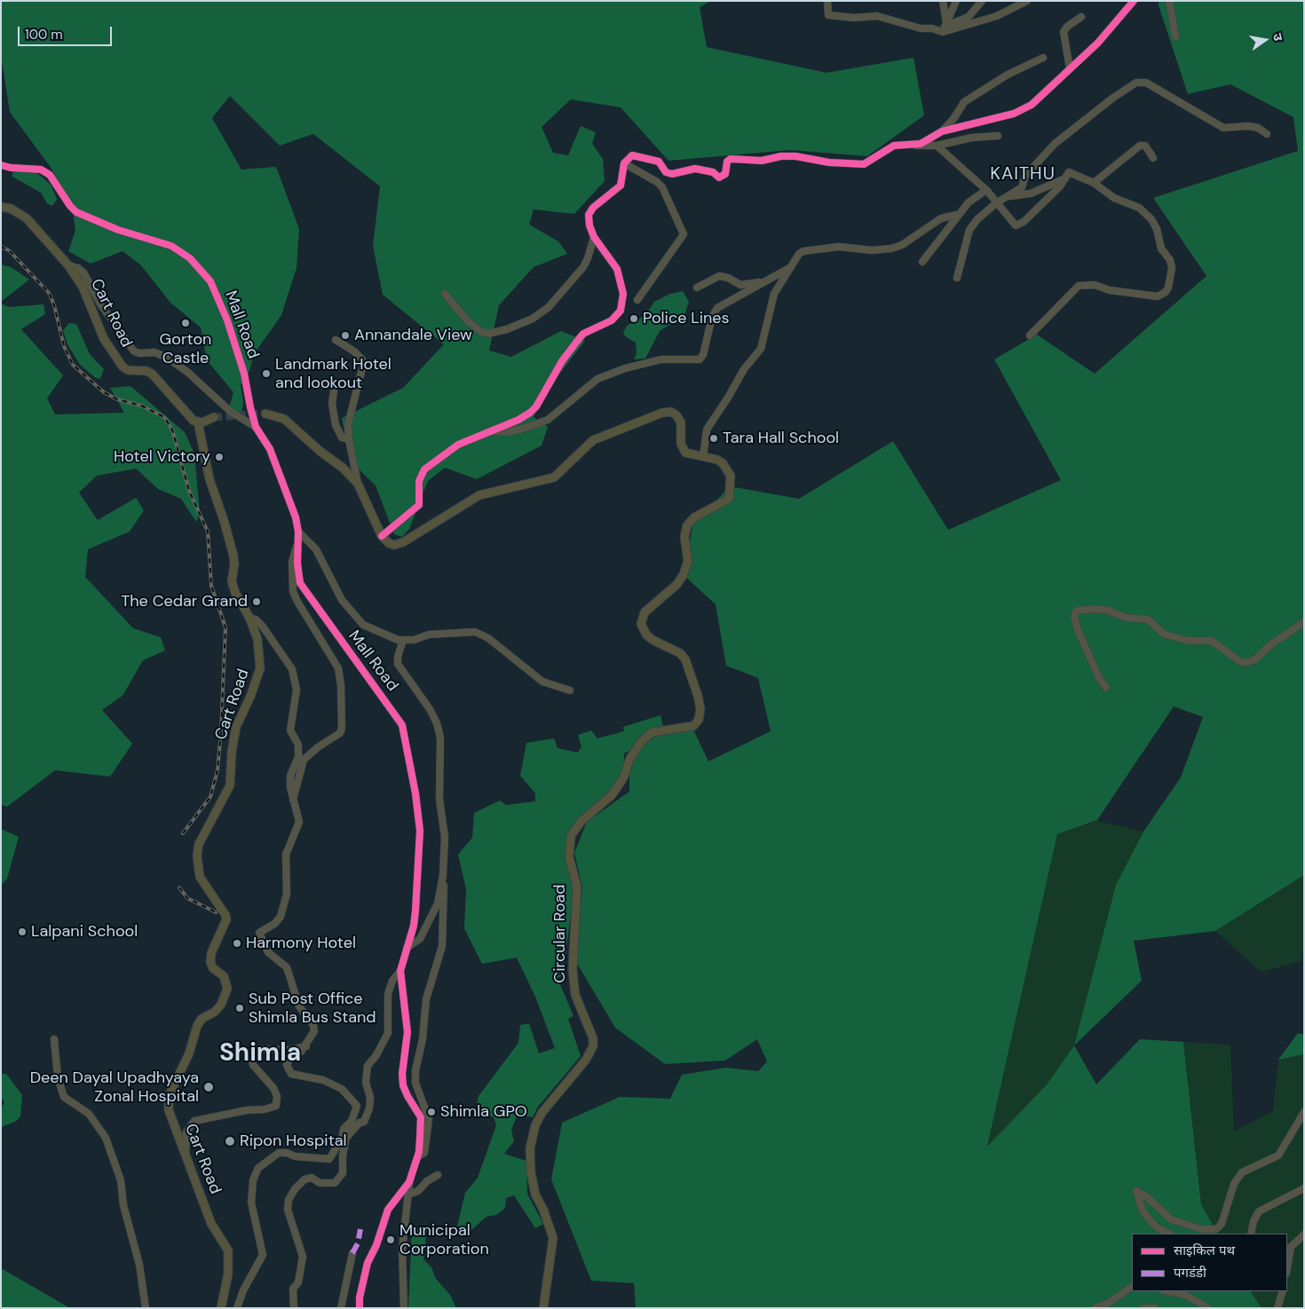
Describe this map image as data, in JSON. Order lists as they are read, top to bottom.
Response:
{
  "streets": {
    "main road": ["Cart Road", "Circular Road"],
    "street": ["Mall Road"]
  },
  "districts": ["KAITHU", "Shimla"],
  "places": [
    "Police Lines",
    "Gorton Castle",
    "Annandale View",
    "Landmark Hotel and lookout",
    "Tara Hall School",
    "Hotel Victory",
    "The Cedar Grand",
    "Lalpani School",
    "Harmony Hotel",
    "Sub Post Office Shimla Bus Stand",
    "Deen Dayal Upadhyaya Zonal Hospital",
    "Shimla GPO",
    "Ripon Hospital",
    "Municipal Corporation"
  ],
  "legend": ["साइकिल पथ", "पगडंडी"],
  "scale_bar": "100 m",
  "north": "right"
}
